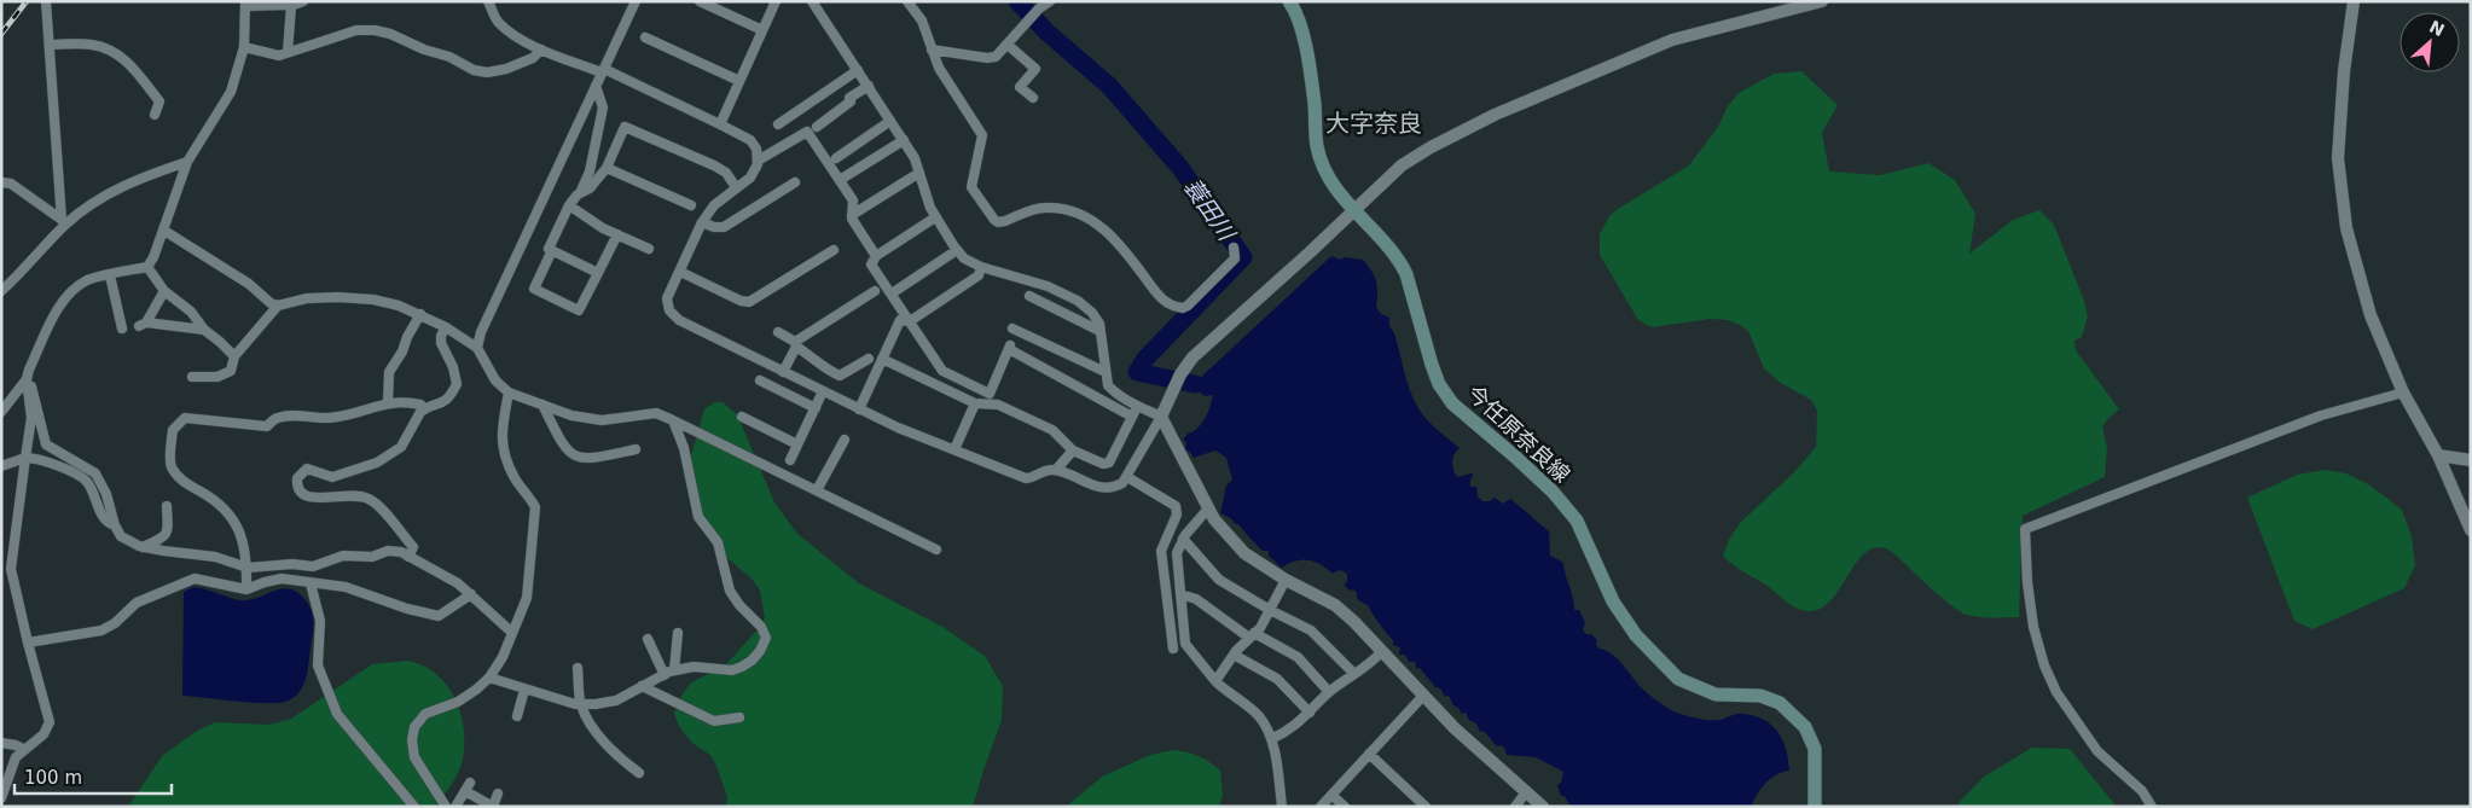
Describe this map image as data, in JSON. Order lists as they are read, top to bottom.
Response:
{
  "streets": {
    "main road": ["今任原奈良線"]
  },
  "districts": ["大字奈良"],
  "water": ["蓑田川"],
  "scale_bar": "100 m",
  "north": "top right"
}
